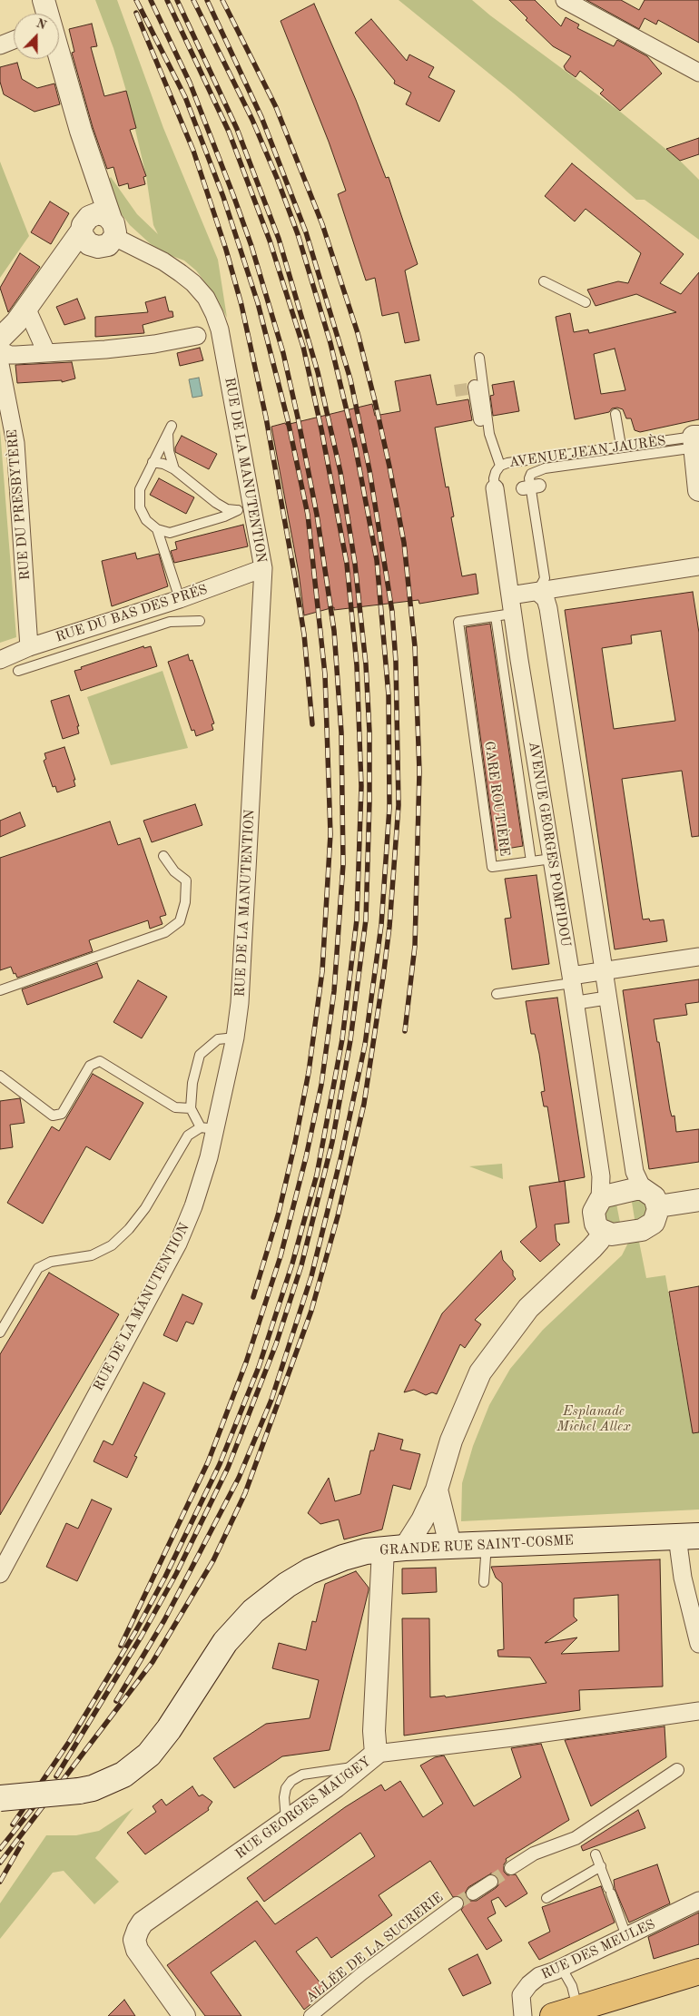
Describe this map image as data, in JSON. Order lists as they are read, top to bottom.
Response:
{
  "streets": {
    "main road": ["GRANDE RUE SAINT-COSME"],
    "street": [
      "RUE DE LA MANUTENTION",
      "RUE DU PRESBYTÈRE",
      "RUE DU BAS DES PRÉS",
      "AVENUE GEORGES POMPIDOU",
      "RUE GEORGES MAUGEY",
      "ALLÉE DE LA SUCRERIE",
      "RUE DES MEULES"
    ],
    "lane": ["AVENUE JEAN JAURÈS", "GARE ROUTIÈRE"]
  },
  "crossings": [
    ["AVENUE JEAN JAURÈS", "AVENUE GEORGES POMPIDOU"],
    ["RUE DE LA MANUTENTION", "RUE DU BAS DES PRÉS"],
    ["RUE DU PRESBYTÈRE", "RUE DU BAS DES PRÉS"],
    ["GARE ROUTIÈRE", "AVENUE GEORGES POMPIDOU"]
  ],
  "parks": ["Esplanade Michel Allex"],
  "north": "top"
}
